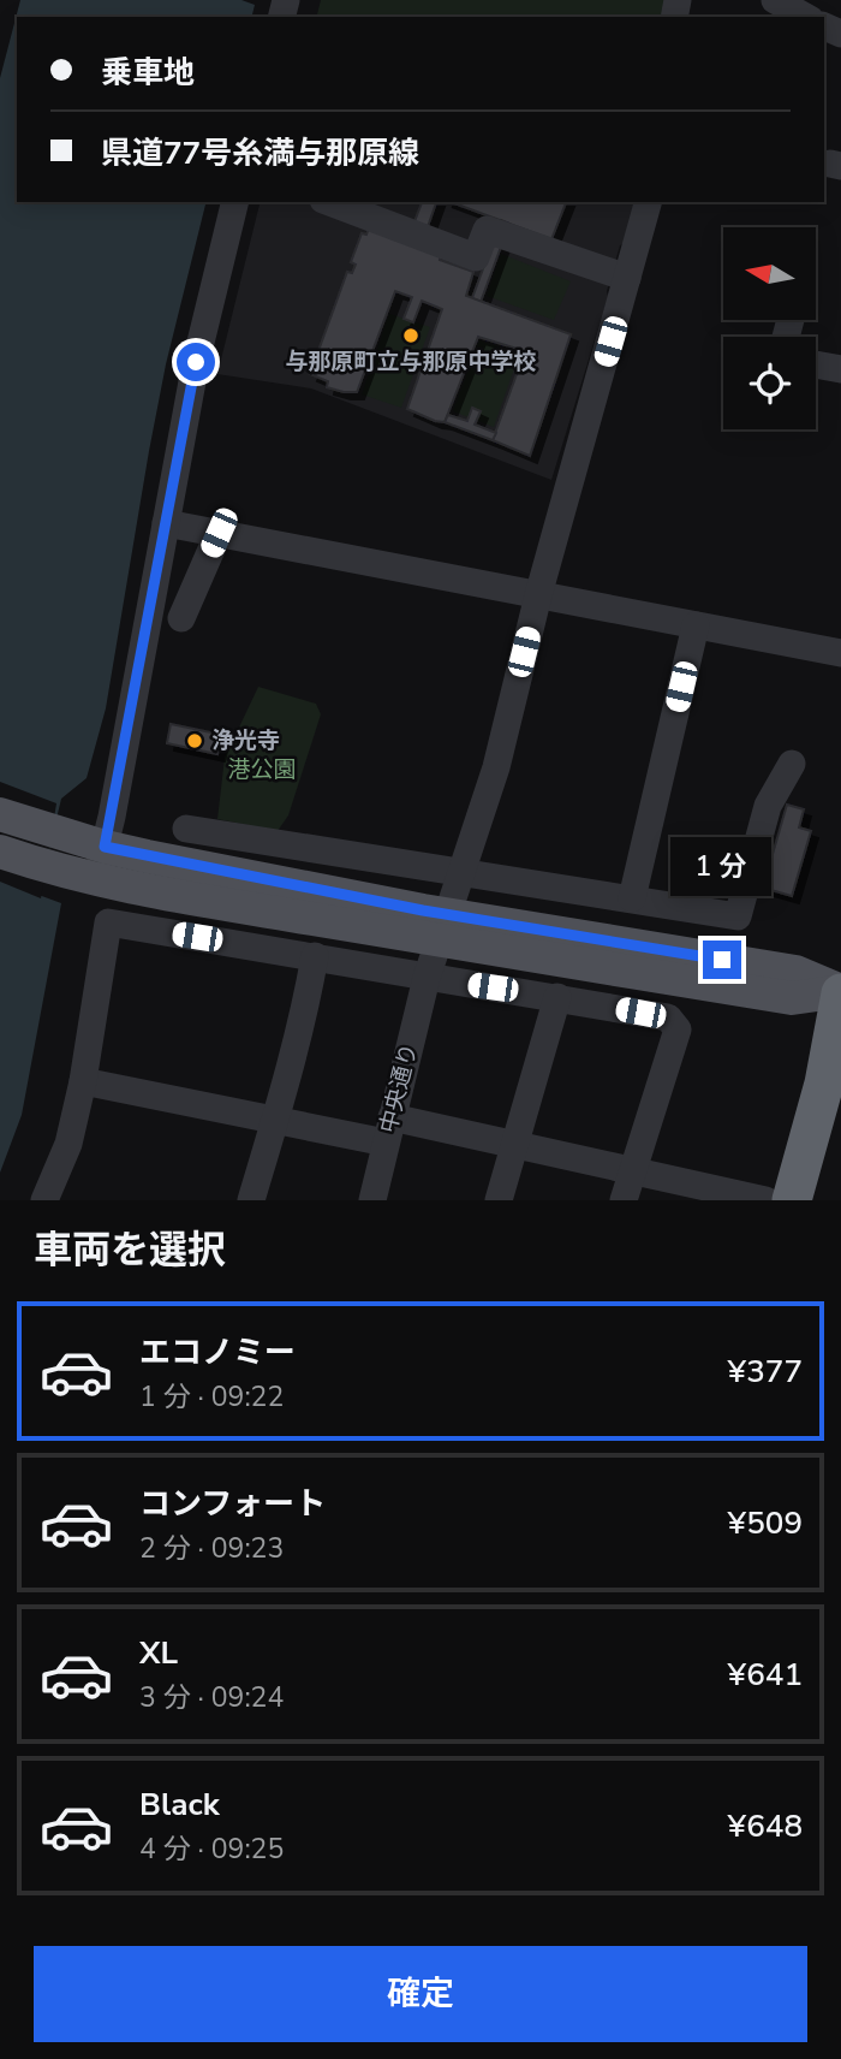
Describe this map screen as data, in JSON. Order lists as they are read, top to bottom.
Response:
{
  "streets": {
    "street": ["中央通り"]
  },
  "parks": ["港公園"],
  "places": ["与那原町立与那原中学校", "浄光寺"],
  "north": "left",
  "page": {
    "banner": ["乗車地", "県道77号糸満与那原線"],
    "bubble": "1 分",
    "heading": "車両を選択",
    "list": [
      {
        "name": "エコノミー",
        "note": "1 分 · 09:22",
        "value": "¥377"
      },
      {
        "name": "コンフォート",
        "note": "2 分 · 09:23",
        "value": "¥509"
      },
      {
        "name": "XL",
        "note": "3 分 · 09:24",
        "value": "¥641"
      },
      {
        "name": "Black",
        "note": "4 分 · 09:25",
        "value": "¥648"
      }
    ],
    "buttons": "確定"
  }
}
